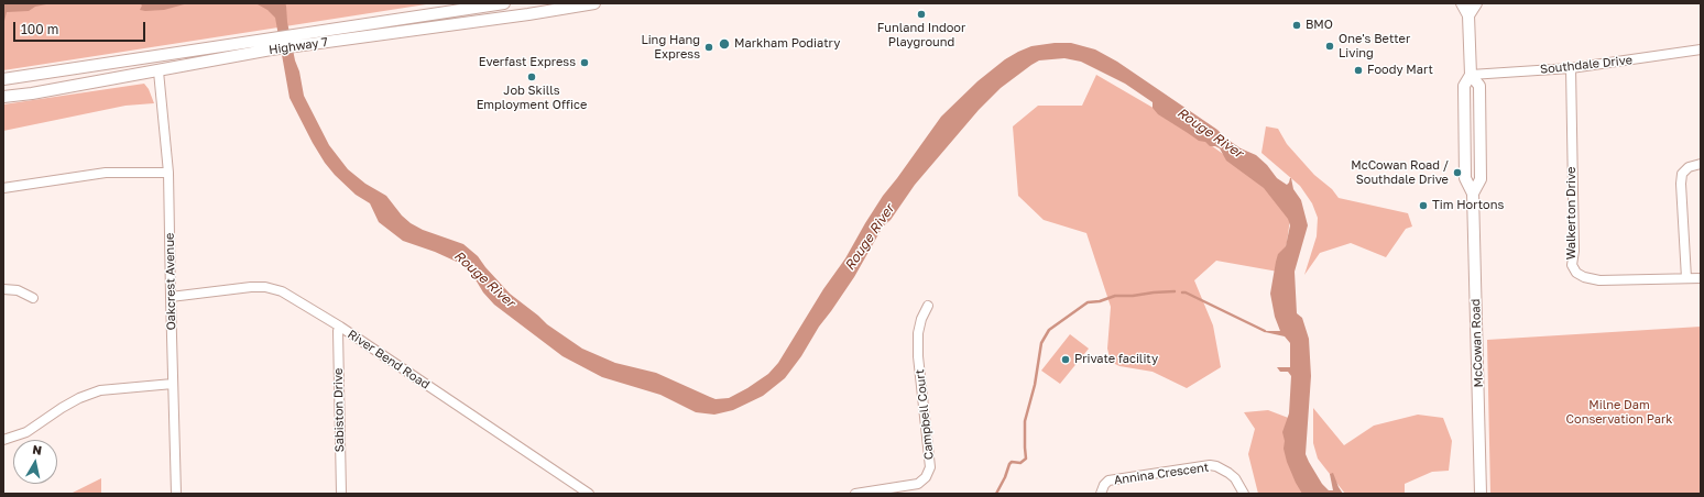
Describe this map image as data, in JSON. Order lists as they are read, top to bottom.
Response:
{
  "streets": {
    "main road": ["Highway 7", "McCowan Road"],
    "street": [
      "Southdale Drive",
      "Walkerton Drive",
      "Oakcrest Avenue",
      "River Bend Road",
      "Sabiston Drive",
      "Campbell Court",
      "Annina Crescent"
    ]
  },
  "crossings": [
    ["Highway 7", "Oakcrest Avenue"],
    ["Southdale Drive", "Walkerton Drive"],
    ["Southdale Drive", "McCowan Road"],
    ["Oakcrest Avenue", "River Bend Road"],
    ["River Bend Road", "Sabiston Drive"]
  ],
  "water": ["Rouge River"],
  "parks": ["Milne Dam Conservation Park"],
  "places": [
    "Funland Indoor Playground",
    "BMO",
    "Markham Podiatry",
    "One's Better Living",
    "Ling Hang Express",
    "Everfast Express",
    "Foody Mart",
    "Job Skills Employment Office",
    "McCowan Road / Southdale Drive",
    "Tim Hortons",
    "Private facility"
  ],
  "scale_bar": "100 m",
  "north": "top"
}
